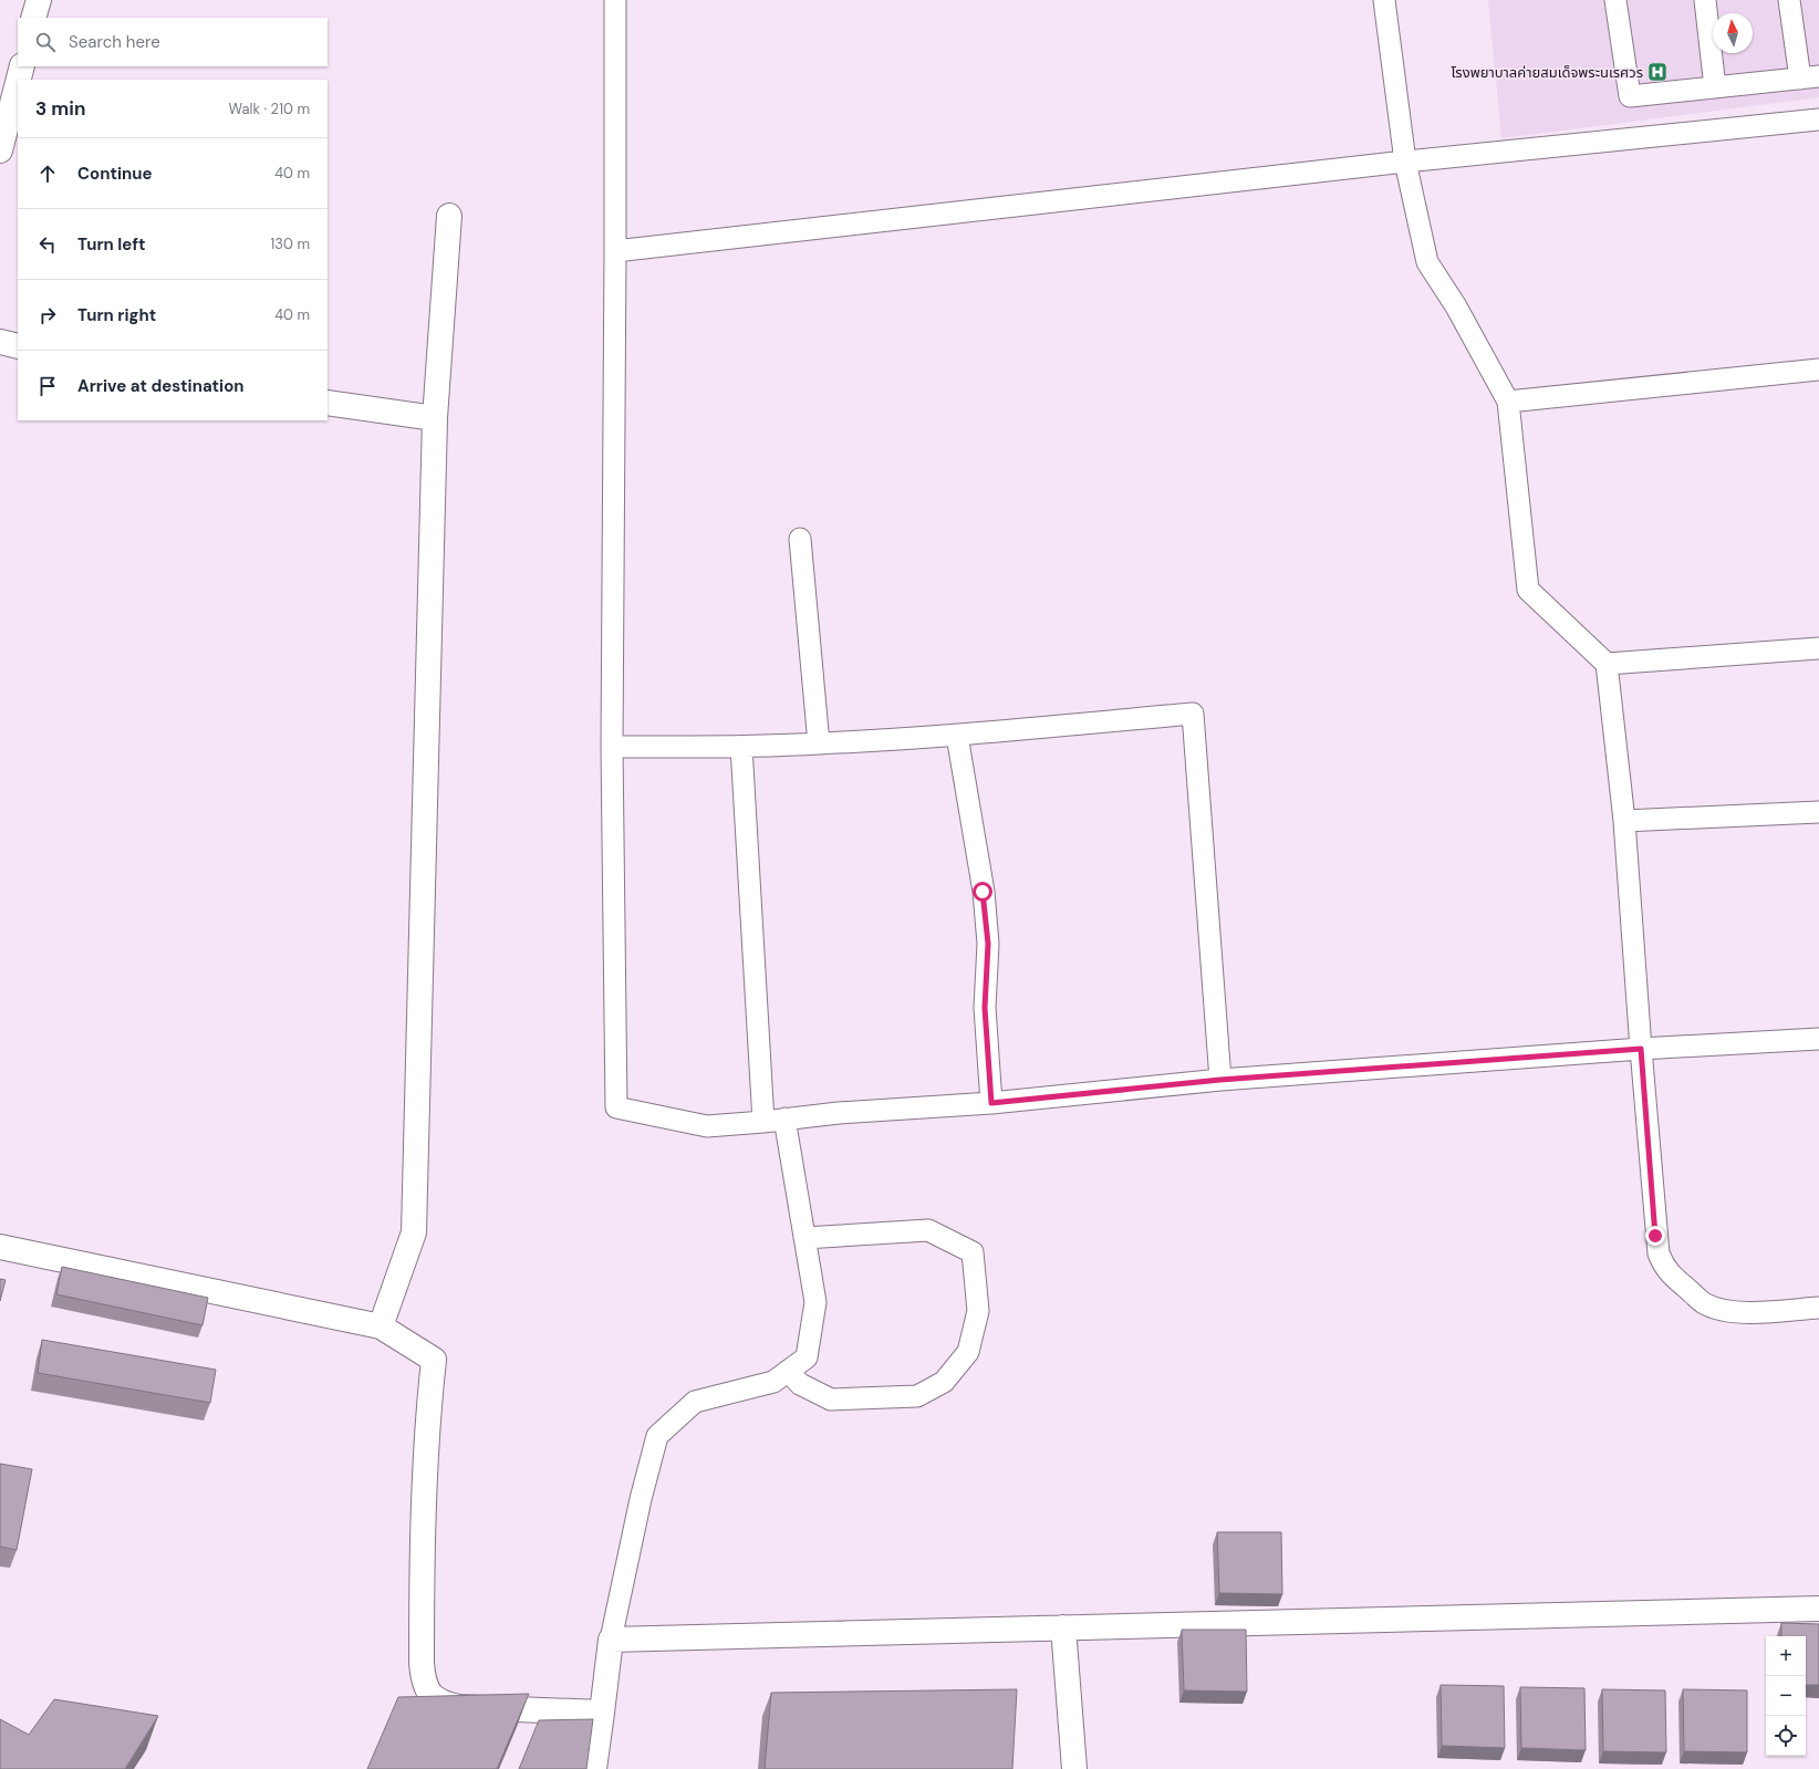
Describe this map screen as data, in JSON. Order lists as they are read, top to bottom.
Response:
{
  "places": {
    "hospital": ["โรงพยาบาลค่ายสมเด็จพระนเรศวร"]
  },
  "north": "top",
  "page": {
    "search": "Search here",
    "heading": ["3 min", "Walk · 210 m"],
    "list": [
      ["Continue", "40 m"],
      ["Turn left", "130 m"],
      ["Turn right", "40 m"],
      "Arrive at destination"
    ],
    "map_buttons": ["+", "−"]
  }
}
